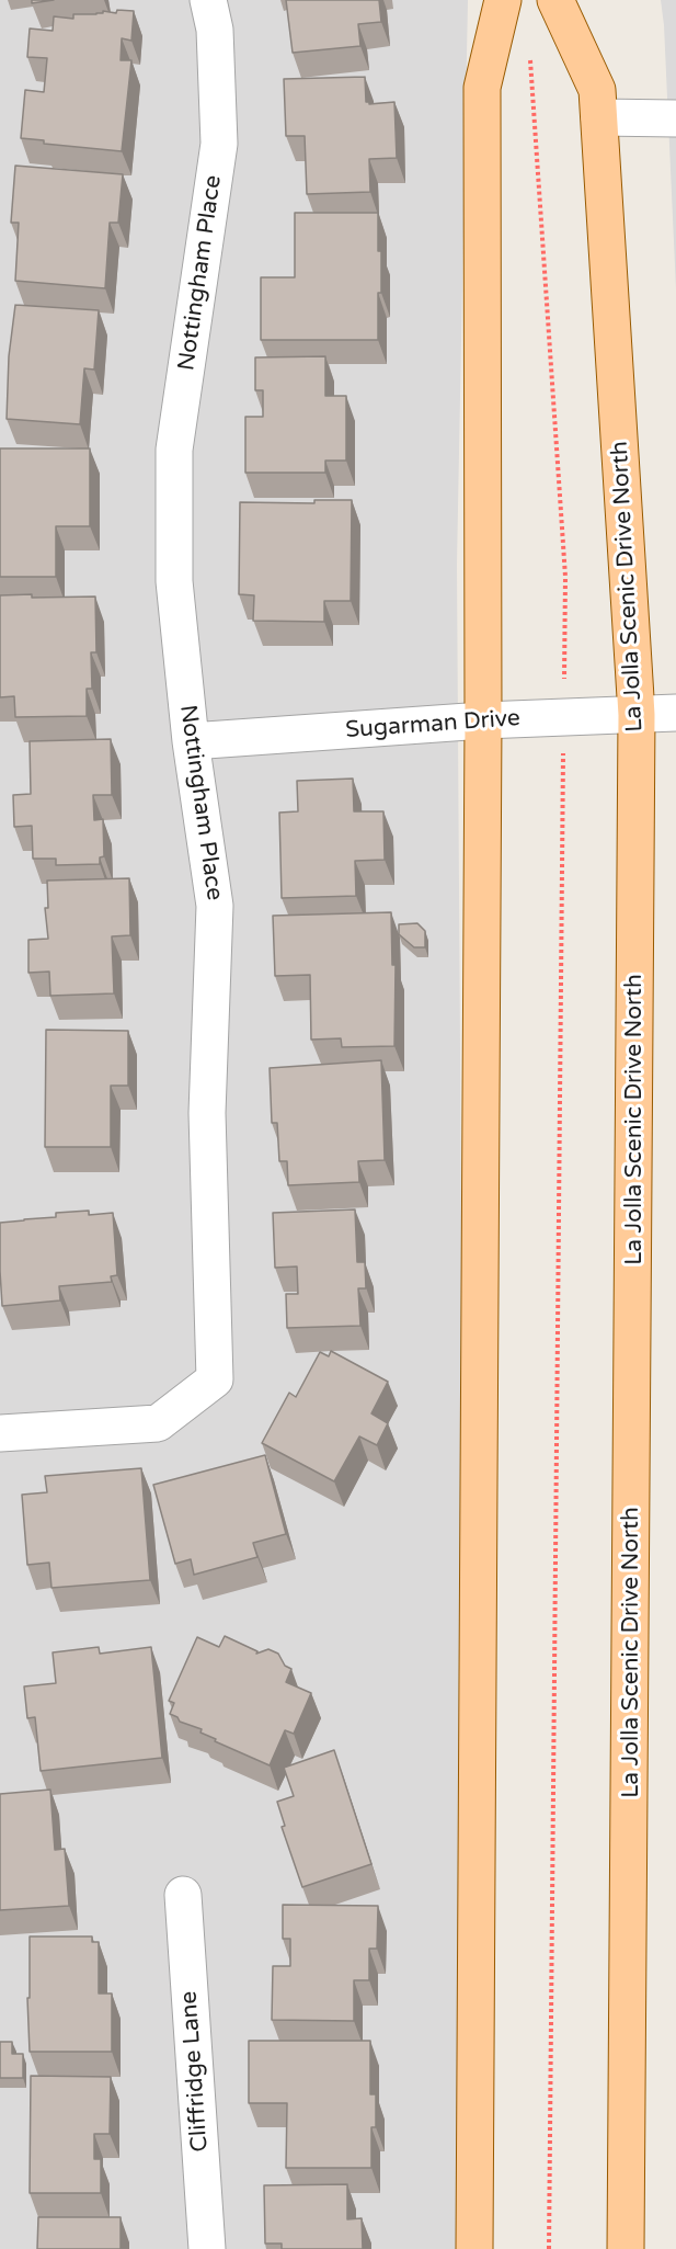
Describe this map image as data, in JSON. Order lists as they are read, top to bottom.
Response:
{
  "streets": {
    "main road": ["La Jolla Scenic Drive North"],
    "street": ["Nottingham Place", "Sugarman Drive", "Cliffridge Lane"]
  },
  "crossings": [
    ["Nottingham Place", "Sugarman Drive"],
    ["La Jolla Scenic Drive North", "Sugarman Drive"]
  ]
}
